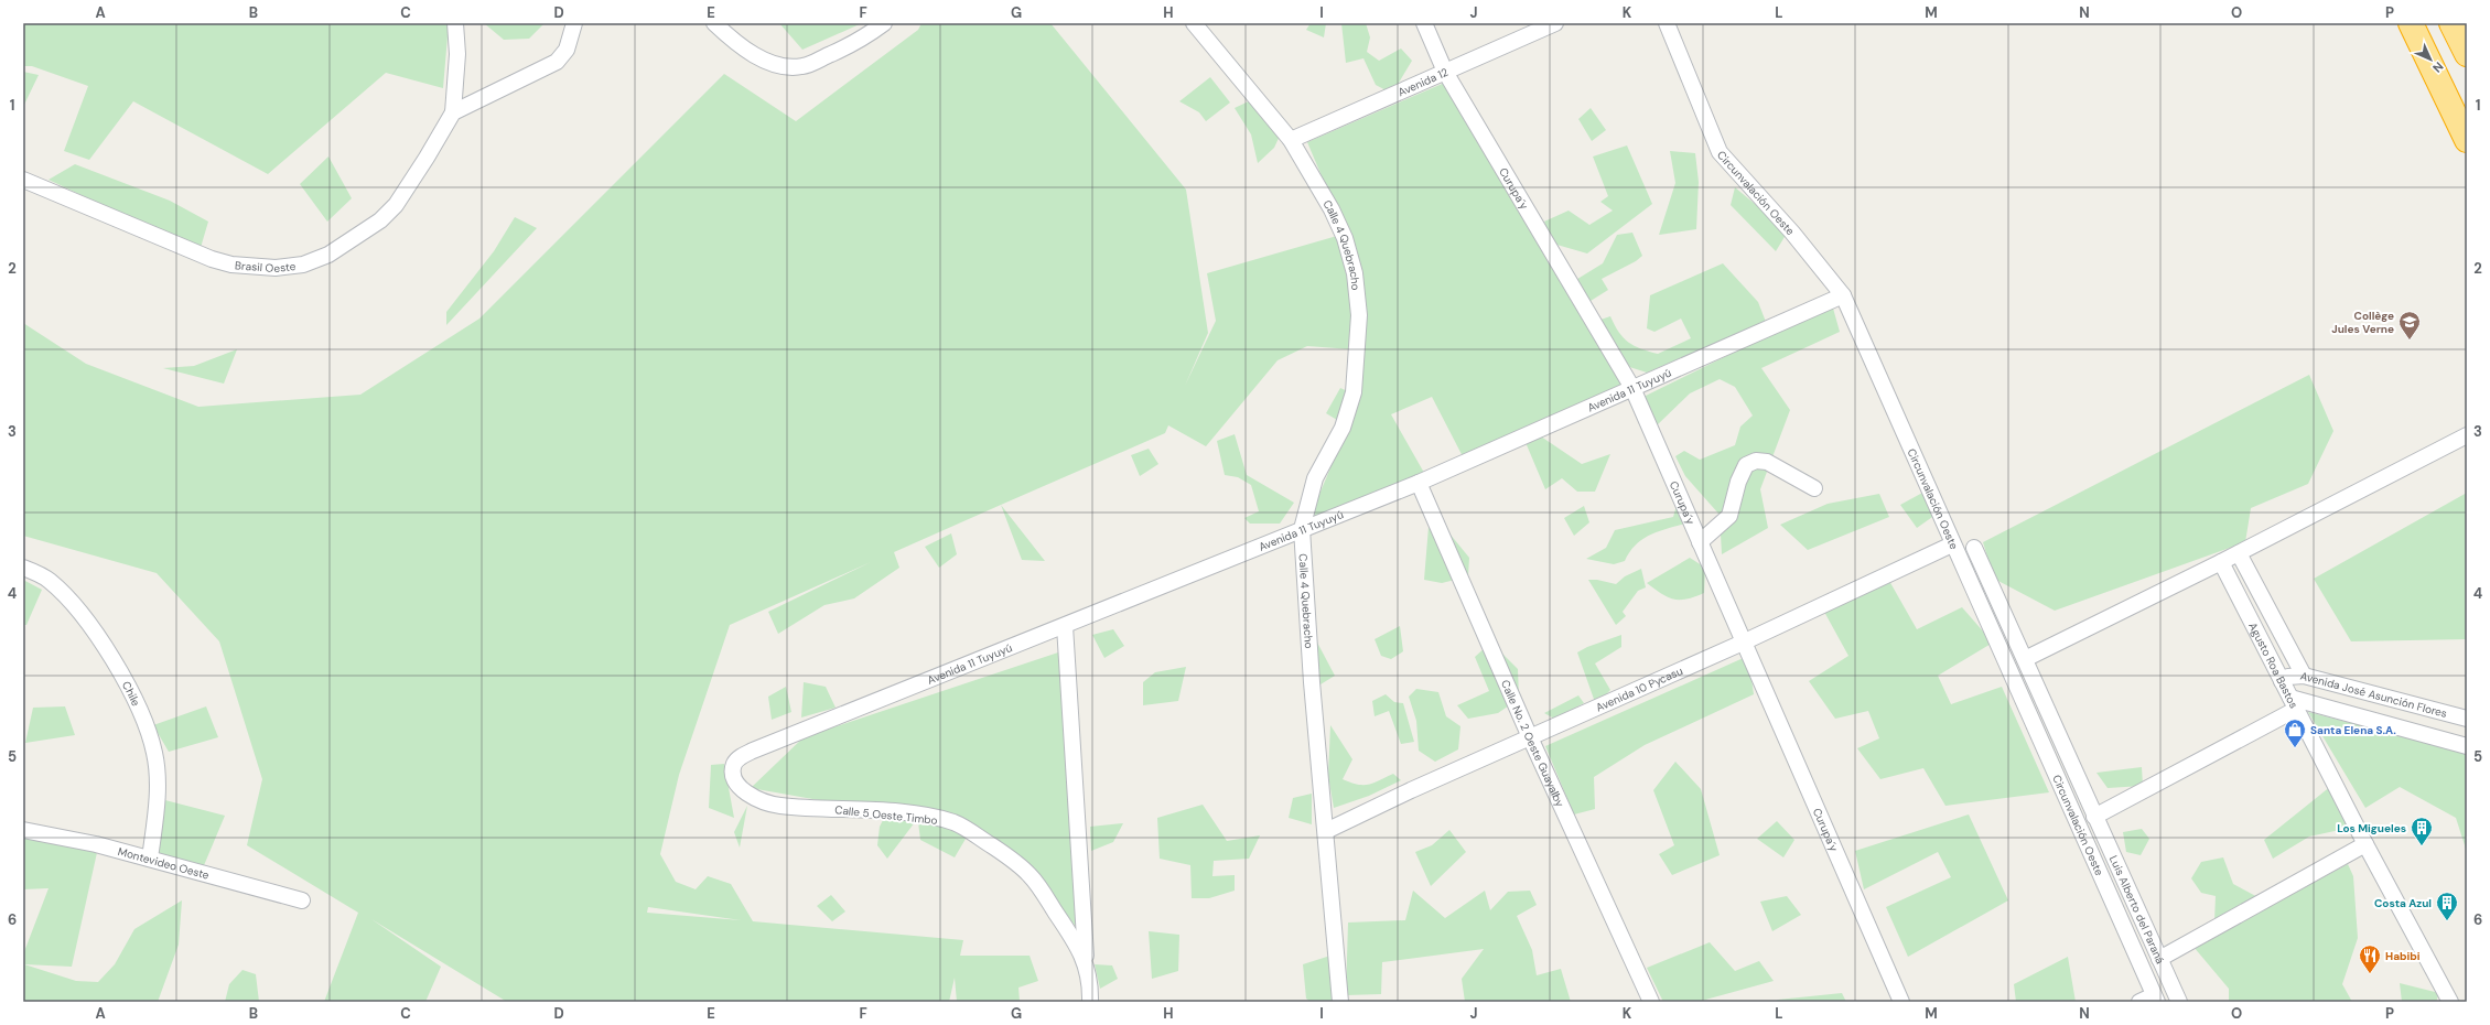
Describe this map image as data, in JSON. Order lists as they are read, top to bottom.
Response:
{
  "streets": {
    "street": [
      "Avenida 12",
      "Curupa´y",
      "Circunvalación Oeste",
      "Calle 4 Quebracho",
      "Brasil Oeste",
      "Avenida 11 Tuyuyú",
      "Agusto Roa Bastos",
      "Avenida 10 Pycasu",
      "Chile",
      "Avenida José Asunción Flores",
      "Calle No. 2 Oeste Guayalby",
      "Calle 5 Oeste Timbo",
      "Montevideo Oeste",
      "Luis Alberto del Paraná"
    ]
  },
  "crossings": [
    ["Avenida 12", "Curupa´y"],
    ["Avenida 12", "Calle 4 Quebracho"],
    ["Curupa´y", "Avenida 11 Tuyuyú"],
    ["Curupa´y", "Avenida 10 Pycasu"],
    ["Circunvalación Oeste", "Avenida 11 Tuyuyú"],
    ["Circunvalación Oeste", "Avenida 10 Pycasu"],
    ["Calle 4 Quebracho", "Avenida 11 Tuyuyú"],
    ["Calle 4 Quebracho", "Avenida 10 Pycasu"],
    ["Avenida 11 Tuyuyú", "Calle No. 2 Oeste Guayalby"],
    ["Avenida 11 Tuyuyú", "Calle 5 Oeste Timbo"],
    ["Agusto Roa Bastos", "Avenida José Asunción Flores"],
    ["Avenida 10 Pycasu", "Calle No. 2 Oeste Guayalby"],
    ["Chile", "Montevideo Oeste"]
  ],
  "places": {
    "school or university": ["Collège Jules Verne"],
    "shop": ["Santa Elena S.A."],
    "building": ["Los Migueles", "Costa Azul"],
    "restaurant": ["Habibi"]
  },
  "north": "bottom right",
  "grid": {
    "columns": [
      "A",
      "B",
      "C",
      "D",
      "E",
      "F",
      "G",
      "H",
      "I",
      "J",
      "K",
      "L",
      "M",
      "N",
      "O",
      "P"
    ],
    "rows": [
      "1",
      "2",
      "3",
      "4",
      "5",
      "6"
    ]
  }
}
